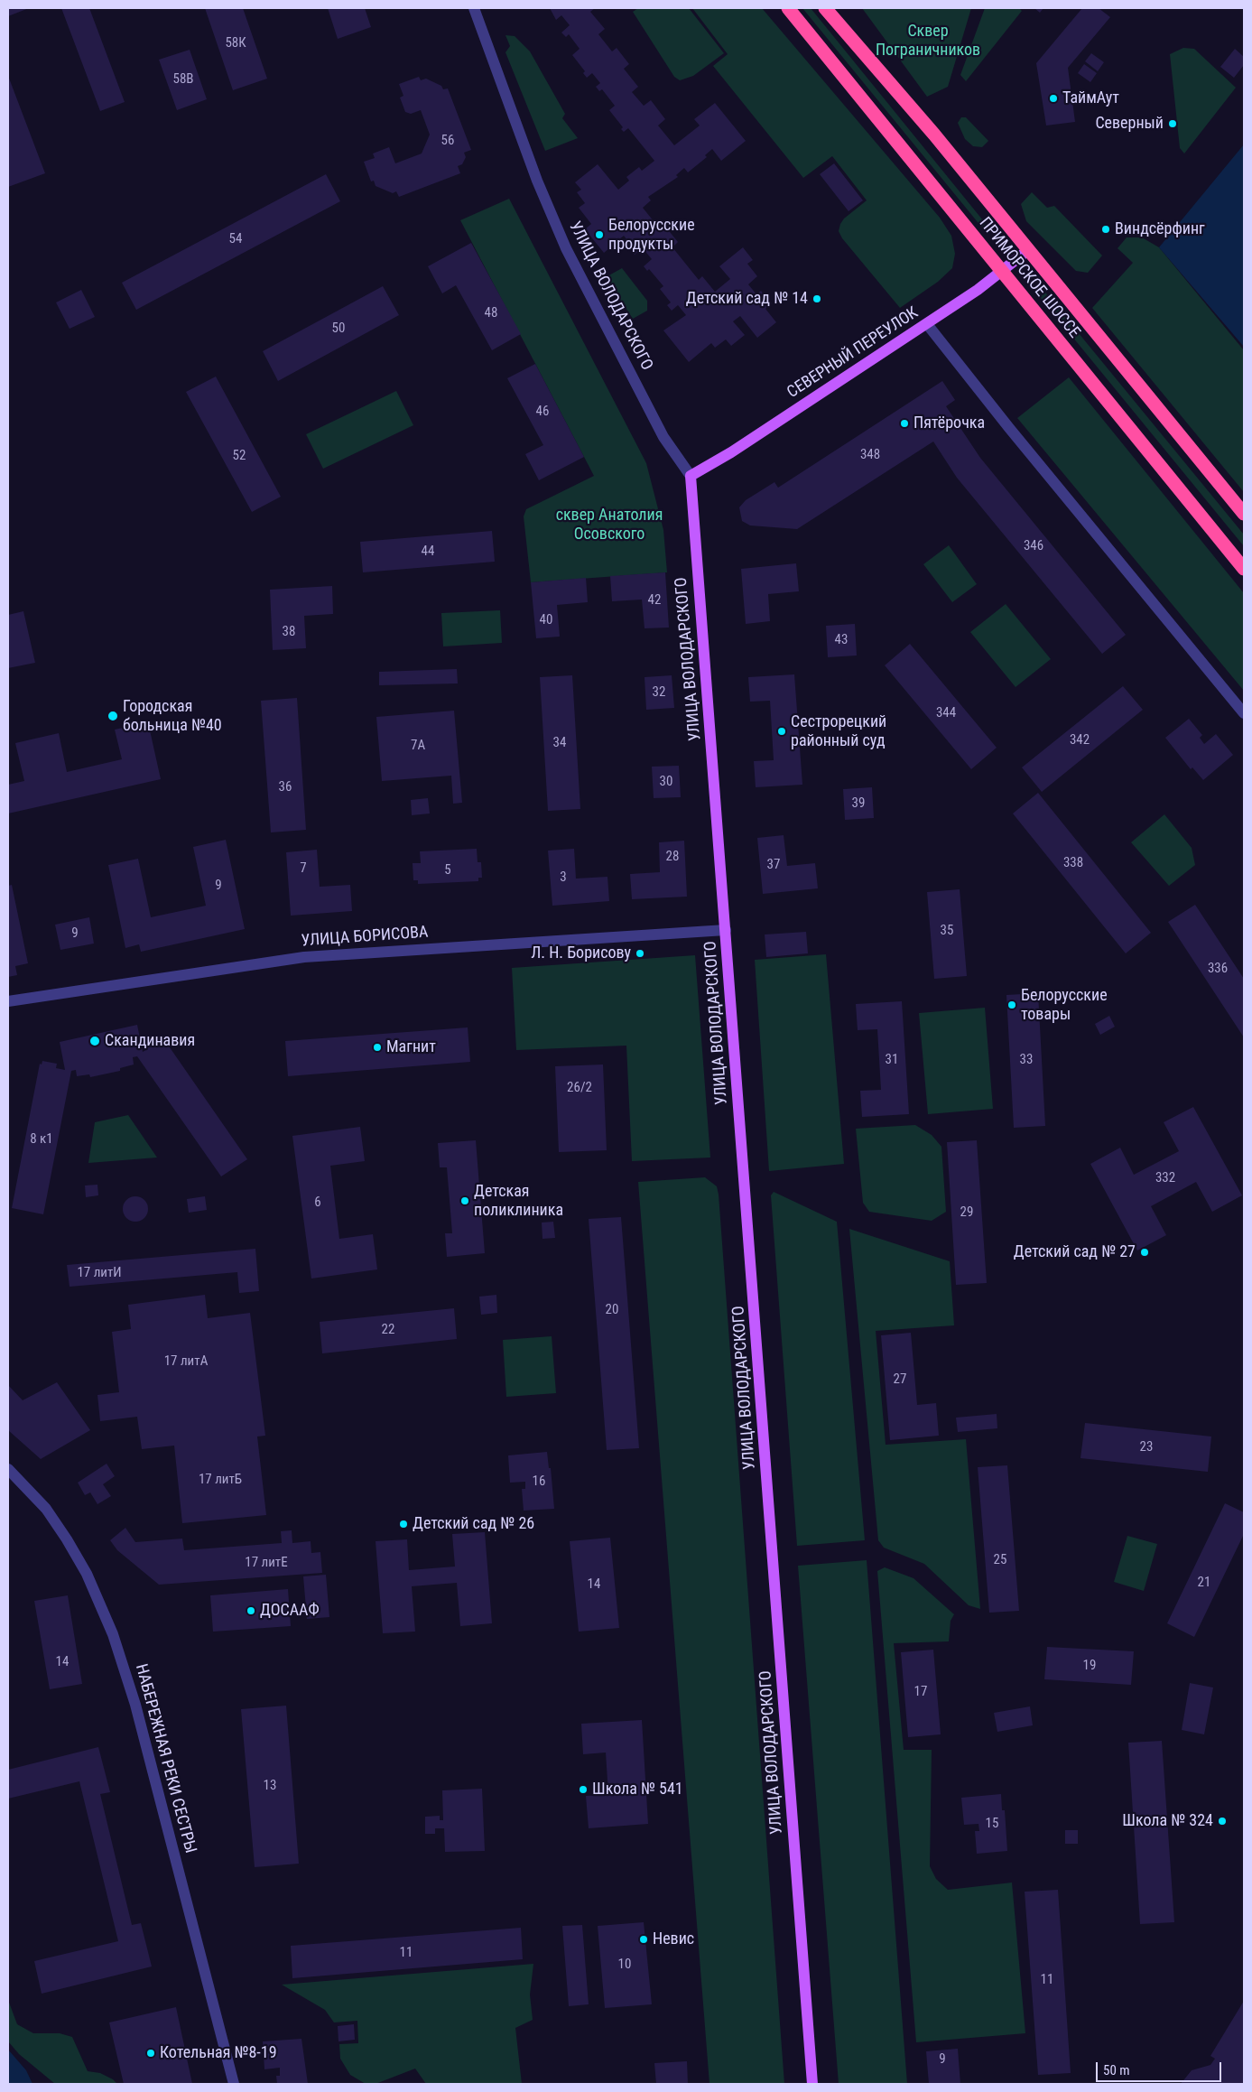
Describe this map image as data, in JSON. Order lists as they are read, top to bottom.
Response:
{
  "streets": {
    "highway": ["ПРИМОРСКОЕ ШОССЕ"],
    "main road": ["УЛИЦА ВОЛОДАРСКОГО", "СЕВЕРНЫЙ ПЕРЕУЛОК"],
    "street": ["УЛИЦА БОРИСОВА", "НАБЕРЕЖНАЯ РЕКИ СЕСТРЫ"]
  },
  "crossings": [
    ["ПРИМОРСКОЕ ШОССЕ", "СЕВЕРНЫЙ ПЕРЕУЛОК"],
    ["УЛИЦА ВОЛОДАРСКОГО", "СЕВЕРНЫЙ ПЕРЕУЛОК"],
    ["УЛИЦА ВОЛОДАРСКОГО", "УЛИЦА БОРИСОВА"]
  ],
  "parks": ["Сквер Пограничников", "сквер Анатолия Осовского"],
  "places": [
    "ТаймАут",
    "Северный",
    "Виндсёрфинг",
    "Белорусские продукты",
    "Детский сад № 14",
    "Пятёрочка",
    "Городская больница №40",
    "Сестрорецкий районный суд",
    "Л. Н. Борисову",
    "Белорусские товары",
    "Скандинавия",
    "Магнит",
    "Детская поликлиника",
    "Детский сад № 27",
    "Детский сад № 26",
    "ДОСААФ",
    "Школа № 541",
    "Школа № 324",
    "Невис",
    "Котельная №8-19"
  ],
  "house_numbers": [
    "58К",
    "58В",
    "56",
    "54",
    "48",
    "50",
    "46",
    "348",
    "52",
    "346",
    "44",
    "42",
    "40",
    "38",
    "43",
    "32",
    "344",
    "342",
    "34",
    "7А",
    "30",
    "36",
    "39",
    "28",
    "338",
    "37",
    "7",
    "5",
    "3",
    "9",
    "35",
    "9",
    "336",
    "31",
    "33",
    "26/2",
    "8 к1",
    "332",
    "6",
    "29",
    "17 литИ",
    "20",
    "22",
    "17 литА",
    "27",
    "23",
    "17 литБ",
    "16",
    "25",
    "17 литЕ",
    "21",
    "14",
    "14",
    "19",
    "17",
    "13",
    "15",
    "11",
    "10",
    "11",
    "9"
  ],
  "scale_bar": "50 m"
}
